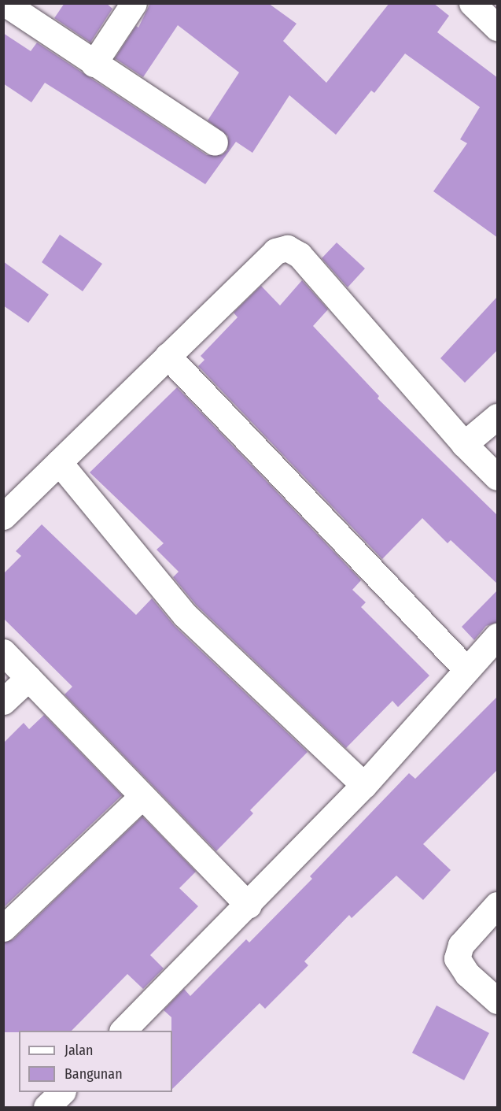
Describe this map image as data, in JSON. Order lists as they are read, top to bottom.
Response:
{
  "legend": ["Jalan", "Bangunan"]
}
